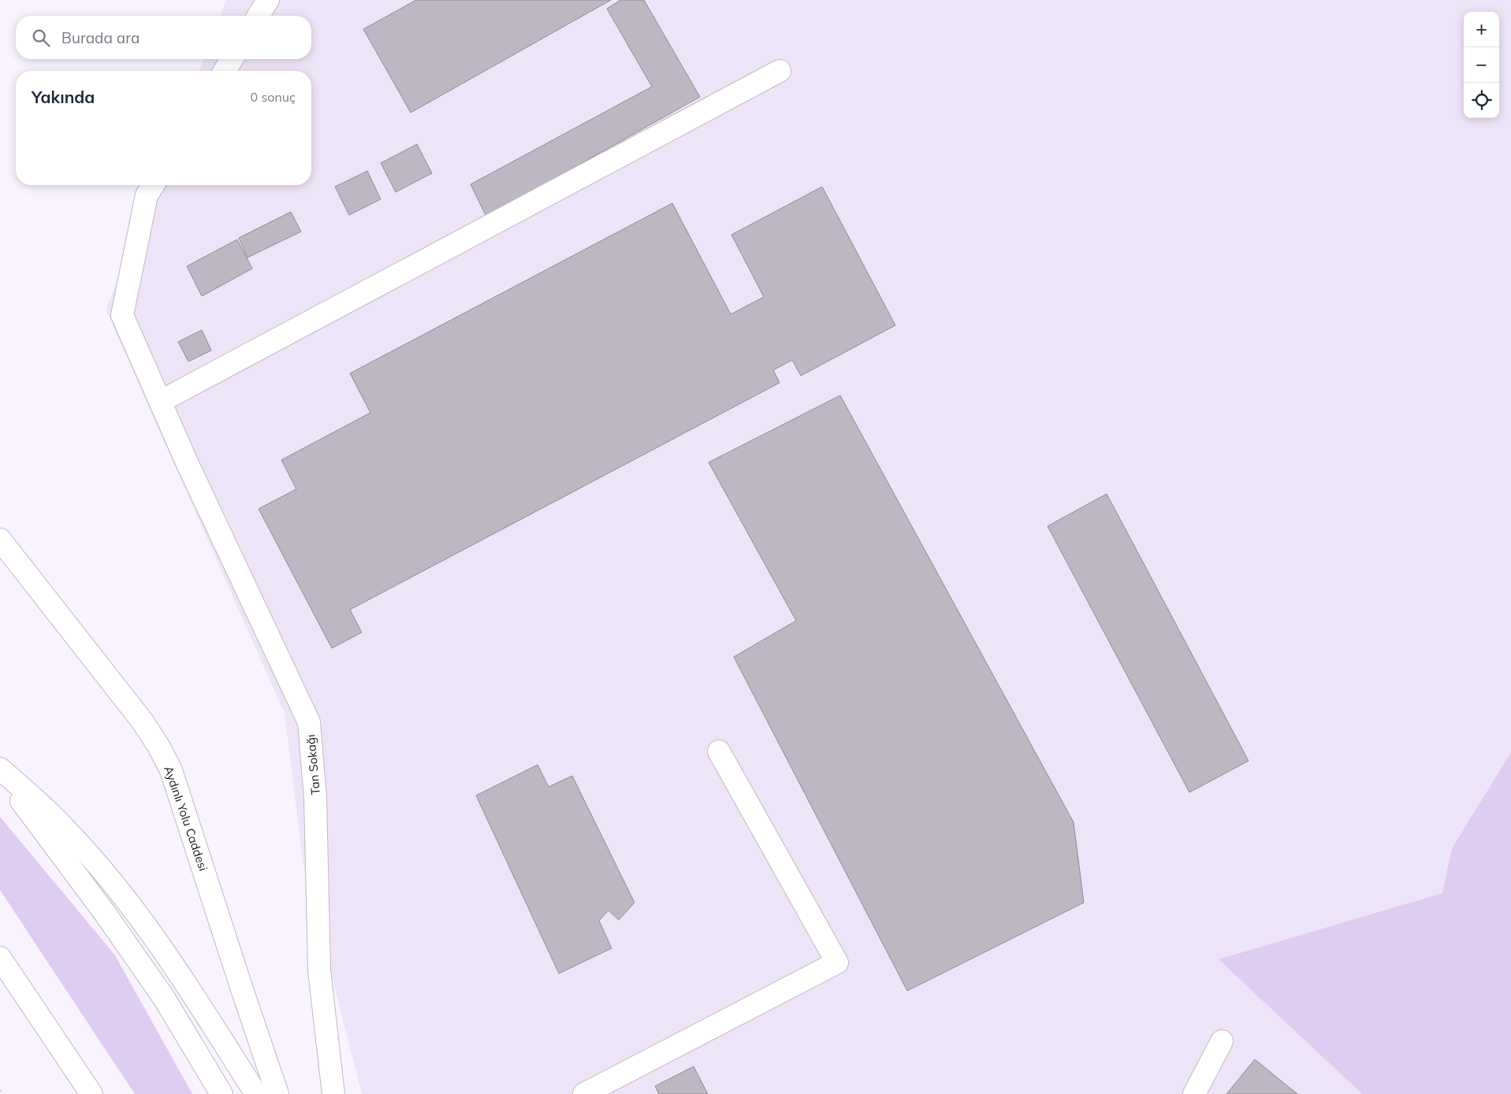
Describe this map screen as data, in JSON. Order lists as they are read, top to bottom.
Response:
{
  "streets": {
    "street": ["Tan Sokağı", "Aydınlı Yolu Caddesi"]
  },
  "page": {
    "map_buttons": ["+", "−"],
    "search": "Burada ara",
    "heading": ["Yakında", "0 sonuç"]
  }
}
